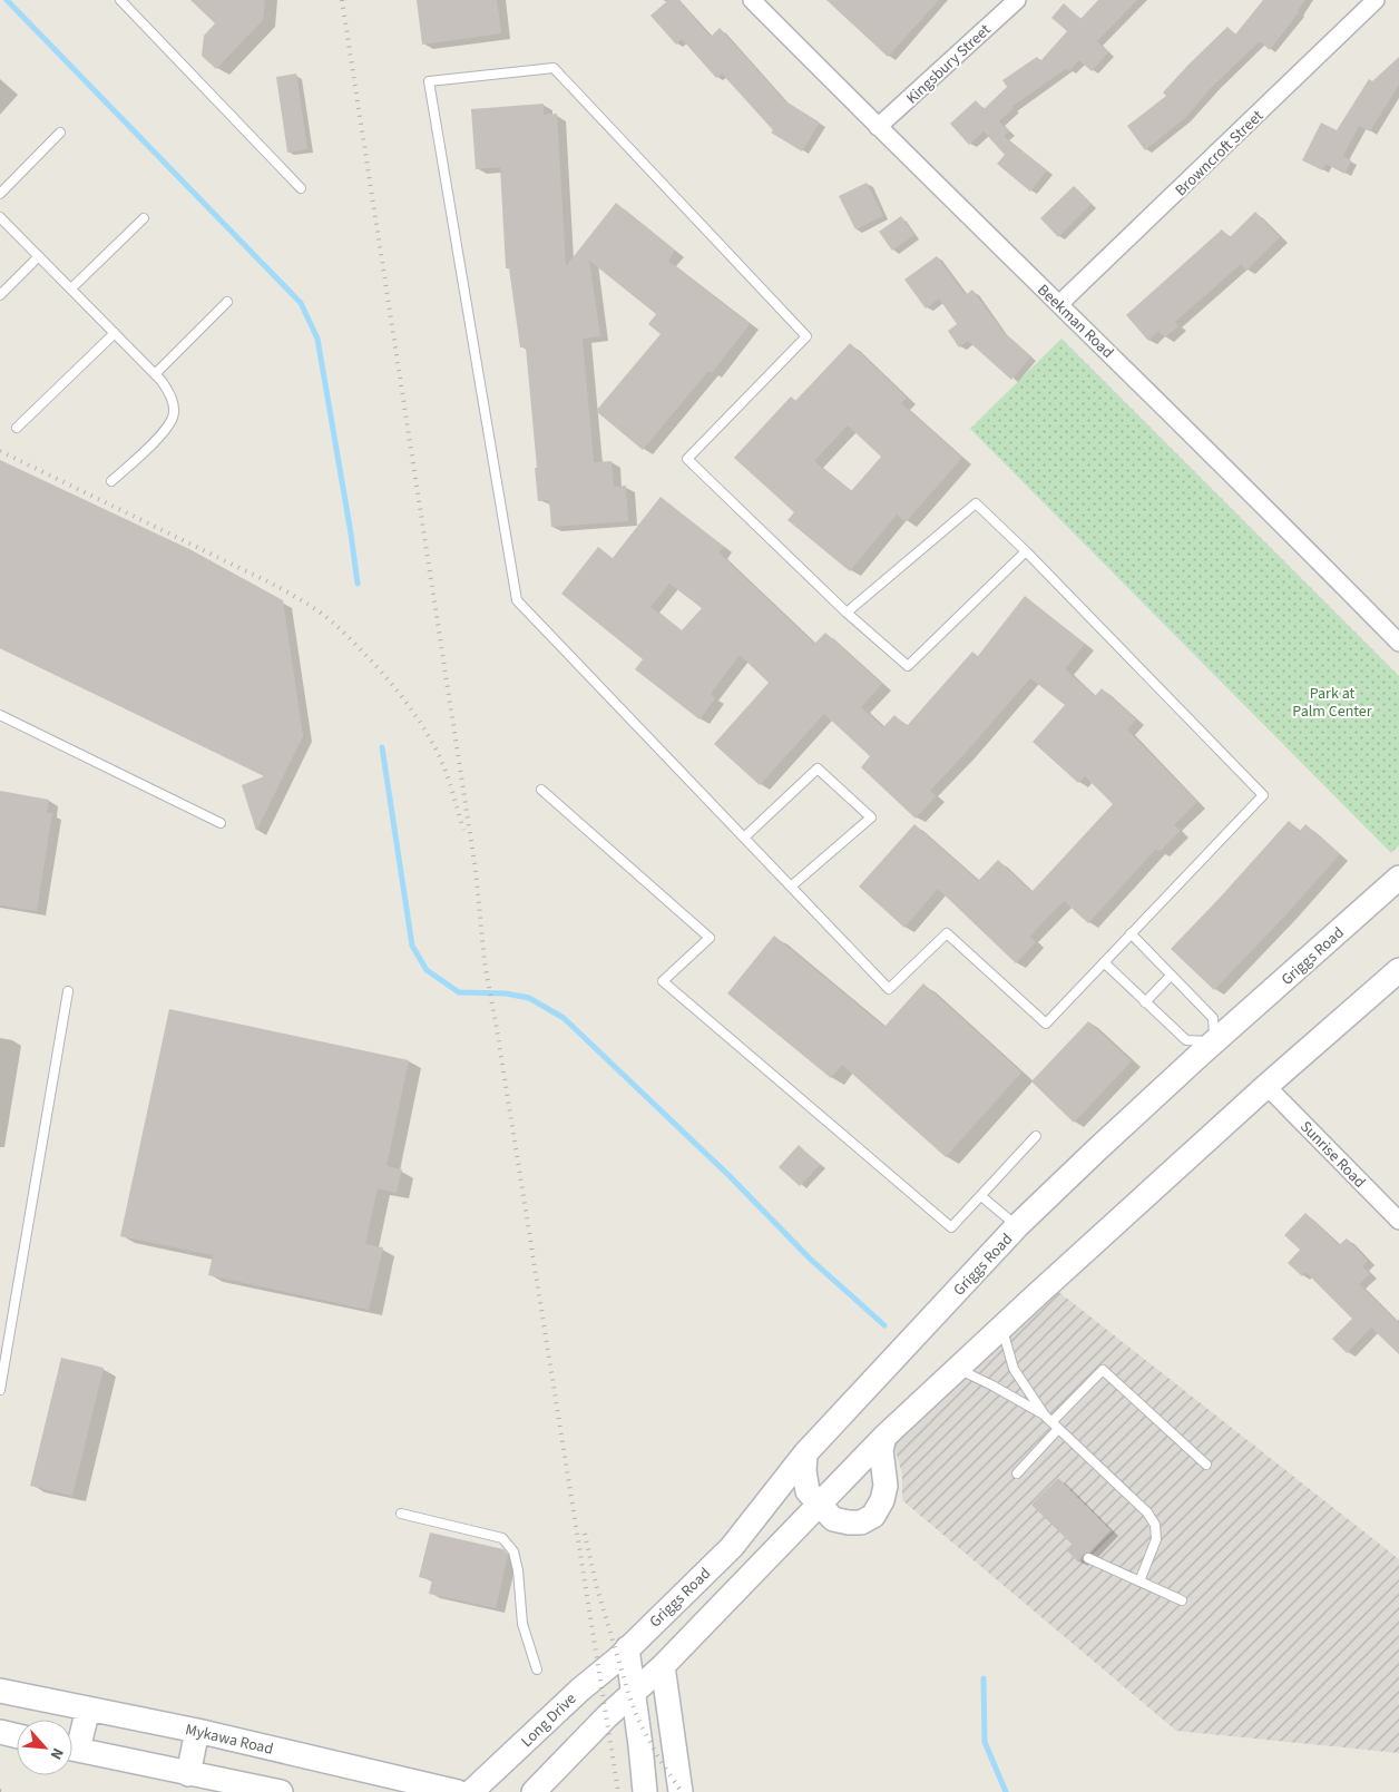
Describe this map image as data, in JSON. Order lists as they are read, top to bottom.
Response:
{
  "streets": {
    "main road": ["Griggs Road", "Long Drive", "Mykawa Road"],
    "street": [
      "Kingsbury Street",
      "Browncroft Street",
      "Beekman Road",
      "Sunrise Road"
    ]
  },
  "crossings": [
    ["Kingsbury Street", "Beekman Road"],
    ["Browncroft Street", "Beekman Road"],
    ["Griggs Road", "Long Drive"]
  ],
  "parks": ["Park at Palm Center"],
  "north": "bottom right"
}
